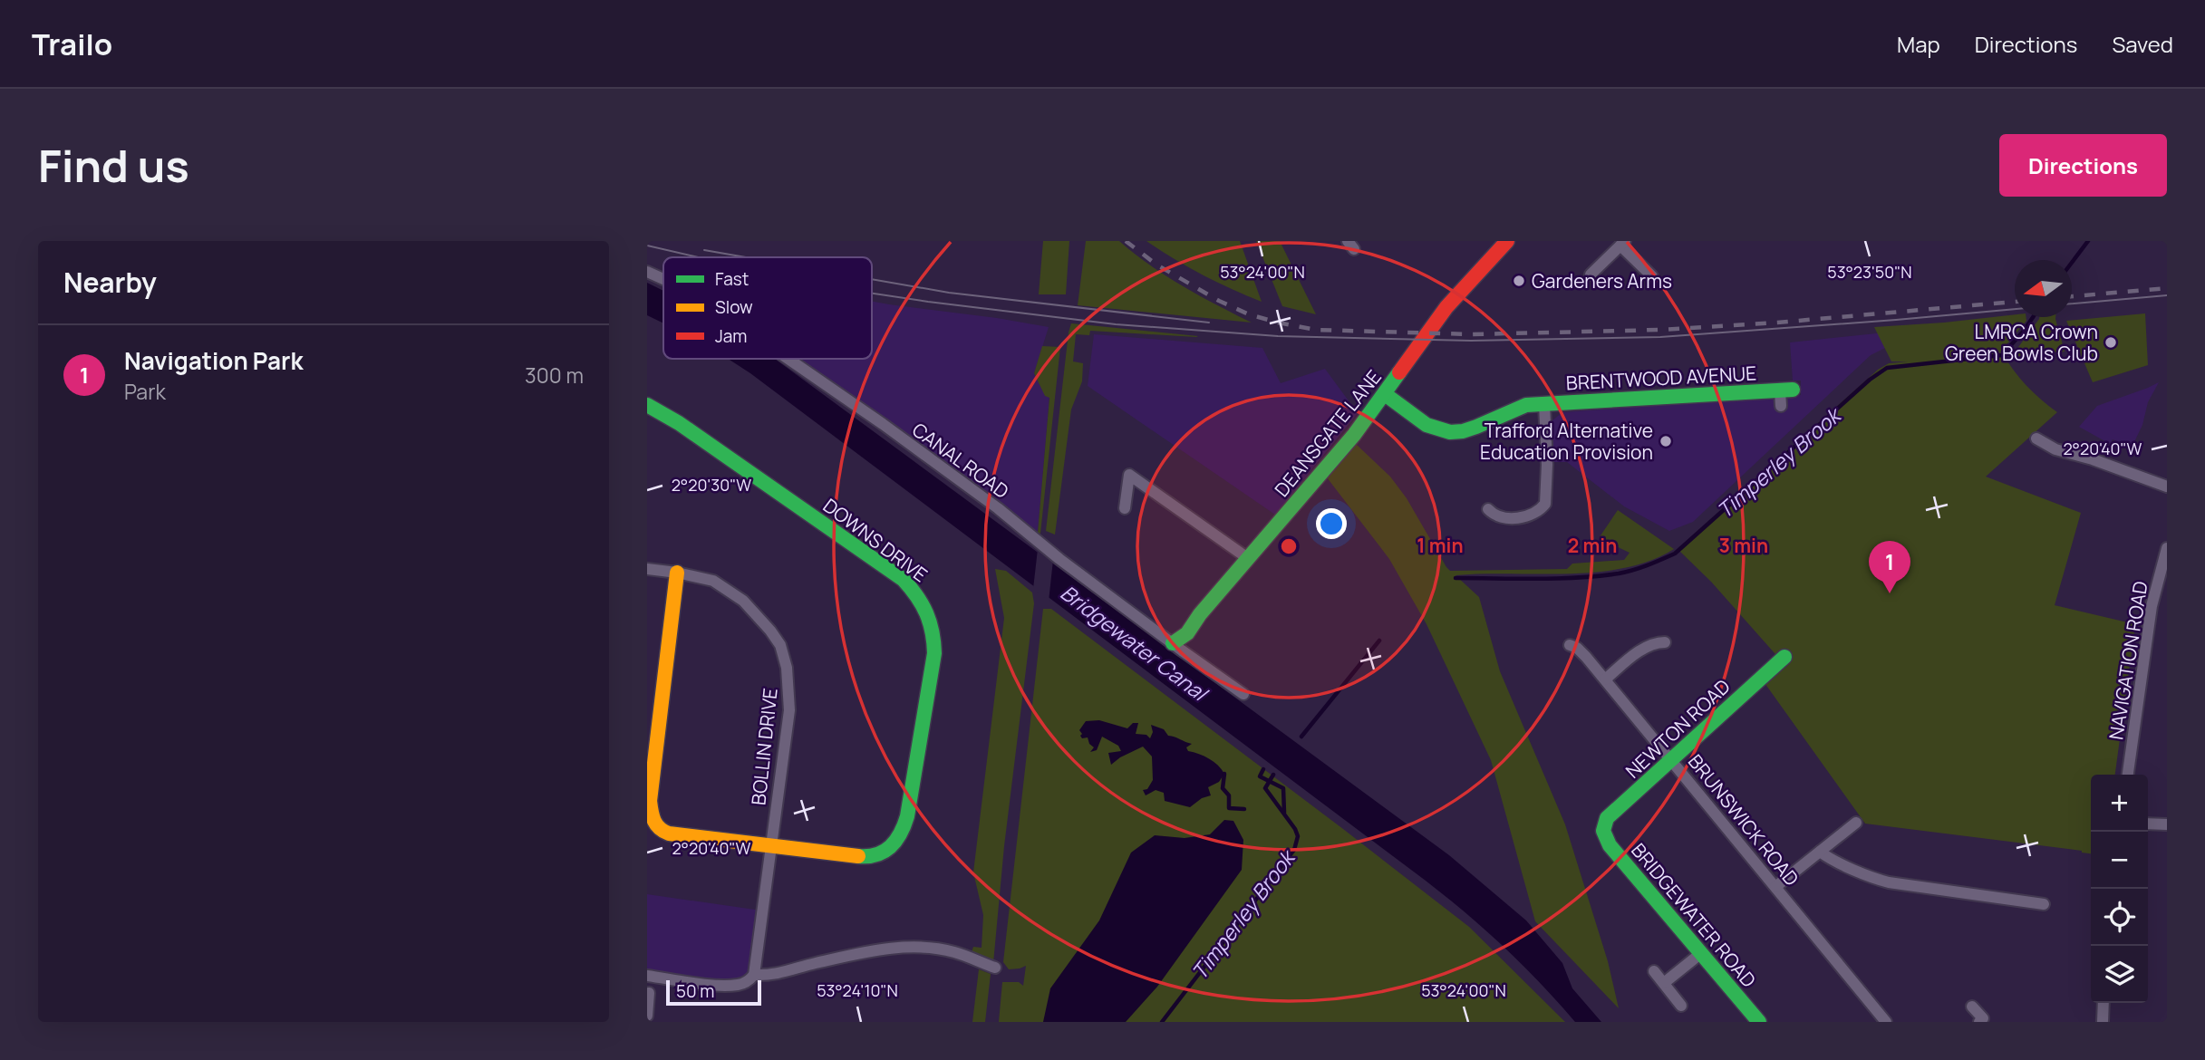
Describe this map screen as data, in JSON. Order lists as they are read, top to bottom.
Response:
{
  "streets": {
    "street": [
      "BRENTWOOD AVENUE",
      "DEANSGATE LANE",
      "CANAL ROAD",
      "DOWNS DRIVE",
      "NAVIGATION ROAD",
      "NEWTON ROAD",
      "BOLLIN DRIVE",
      "BRUNSWICK ROAD",
      "BRIDGEWATER ROAD"
    ]
  },
  "crossings": [
    ["BRENTWOOD AVENUE", "DEANSGATE LANE"],
    ["DEANSGATE LANE", "CANAL ROAD"],
    ["DOWNS DRIVE", "BOLLIN DRIVE"],
    ["NEWTON ROAD", "BRUNSWICK ROAD"],
    ["NEWTON ROAD", "BRIDGEWATER ROAD"]
  ],
  "water": ["Timperley Brook", "Bridgewater Canal"],
  "places": ["Gardeners Arms", "LMRCA Crown Green Bowls Club", "Trafford Alternative Education Provision"],
  "legend": ["Fast", "Slow", "Jam"],
  "scale_bar": "50 m",
  "north": "left",
  "page": {
    "header": "Trailo",
    "nav": ["Map", "Directions", "Saved"],
    "buttons": "Directions",
    "title": "Find us",
    "heading": "Nearby",
    "list": [
      {
        "mark": "1",
        "name": "Navigation Park",
        "note": "Park",
        "value": "300 m"
      }
    ],
    "pins": "1",
    "map_buttons": ["+", "−"],
    "scale": "50 m"
  },
  "coordinates": [
    "53°24'00\"N",
    "53°23'50\"N",
    "2°20'40\"W",
    "2°20'30\"W",
    "53°24'10\"N"
  ],
  "rings": ["1 min", "2 min", "3 min"]
}
